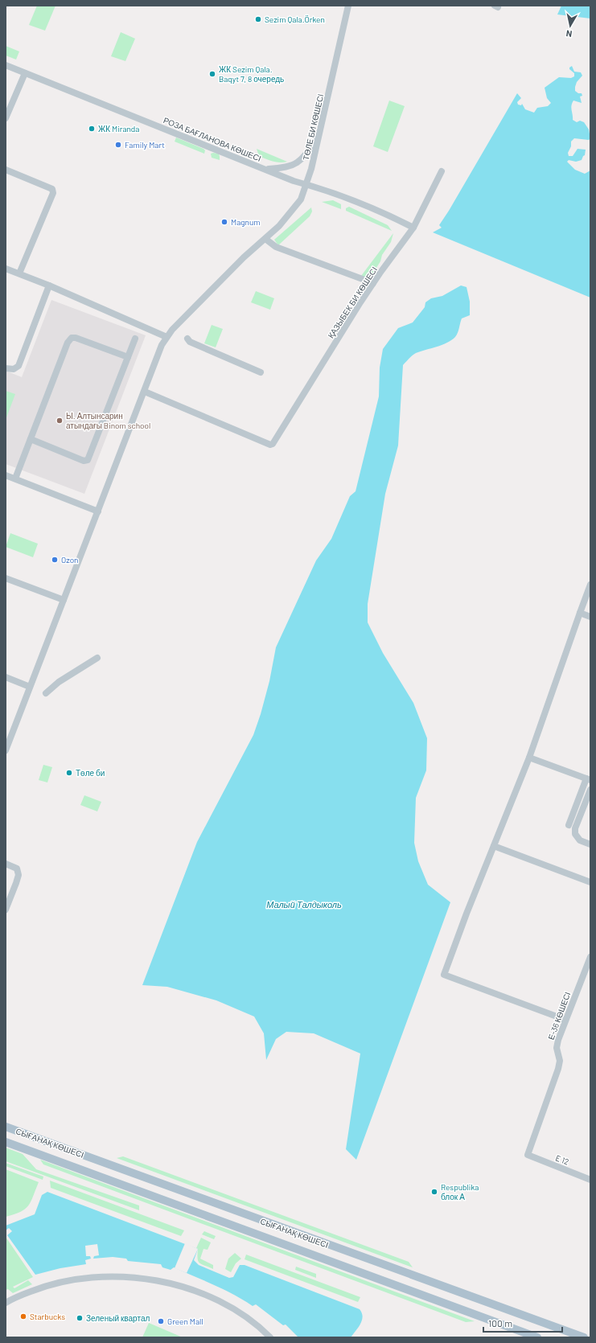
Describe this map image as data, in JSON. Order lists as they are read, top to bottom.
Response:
{
  "streets": {
    "main road": ["СЫҒАНАҚ КӨШЕСІ"],
    "street": [
      "ТӨЛЕ БИ КӨШЕСІ",
      "РОЗА БАҒЛАНОВА КӨШЕСІ",
      "ҚАЗЫБЕК БИ КӨШЕСІ",
      "Е-36 КӨШЕСІ",
      "E 12"
    ]
  },
  "crossings": [
    ["ТӨЛЕ БИ КӨШЕСІ", "РОЗА БАҒЛАНОВА КӨШЕСІ"],
    ["ТӨЛЕ БИ КӨШЕСІ", "ҚАЗЫБЕК БИ КӨШЕСІ"],
    ["РОЗА БАҒЛАНОВА КӨШЕСІ", "ҚАЗЫБЕК БИ КӨШЕСІ"],
    ["Е-36 КӨШЕСІ", "E 12"]
  ],
  "water": ["Малый Талдыколь"],
  "places": [
    "Sezim Qala.Örken",
    "ЖК Sezim Qala. Baqyt 7, 8 очередь",
    "ЖК Miranda",
    "Family Mart",
    "Magnum",
    "Ы. Алтынсарин атындағы Binom school",
    "Ozon",
    "Төле би",
    "Respublika блок А",
    "Starbucks",
    "Зеленый квартал",
    "Green Mall"
  ],
  "scale_bar": "100 m",
  "north": "bottom"
}
